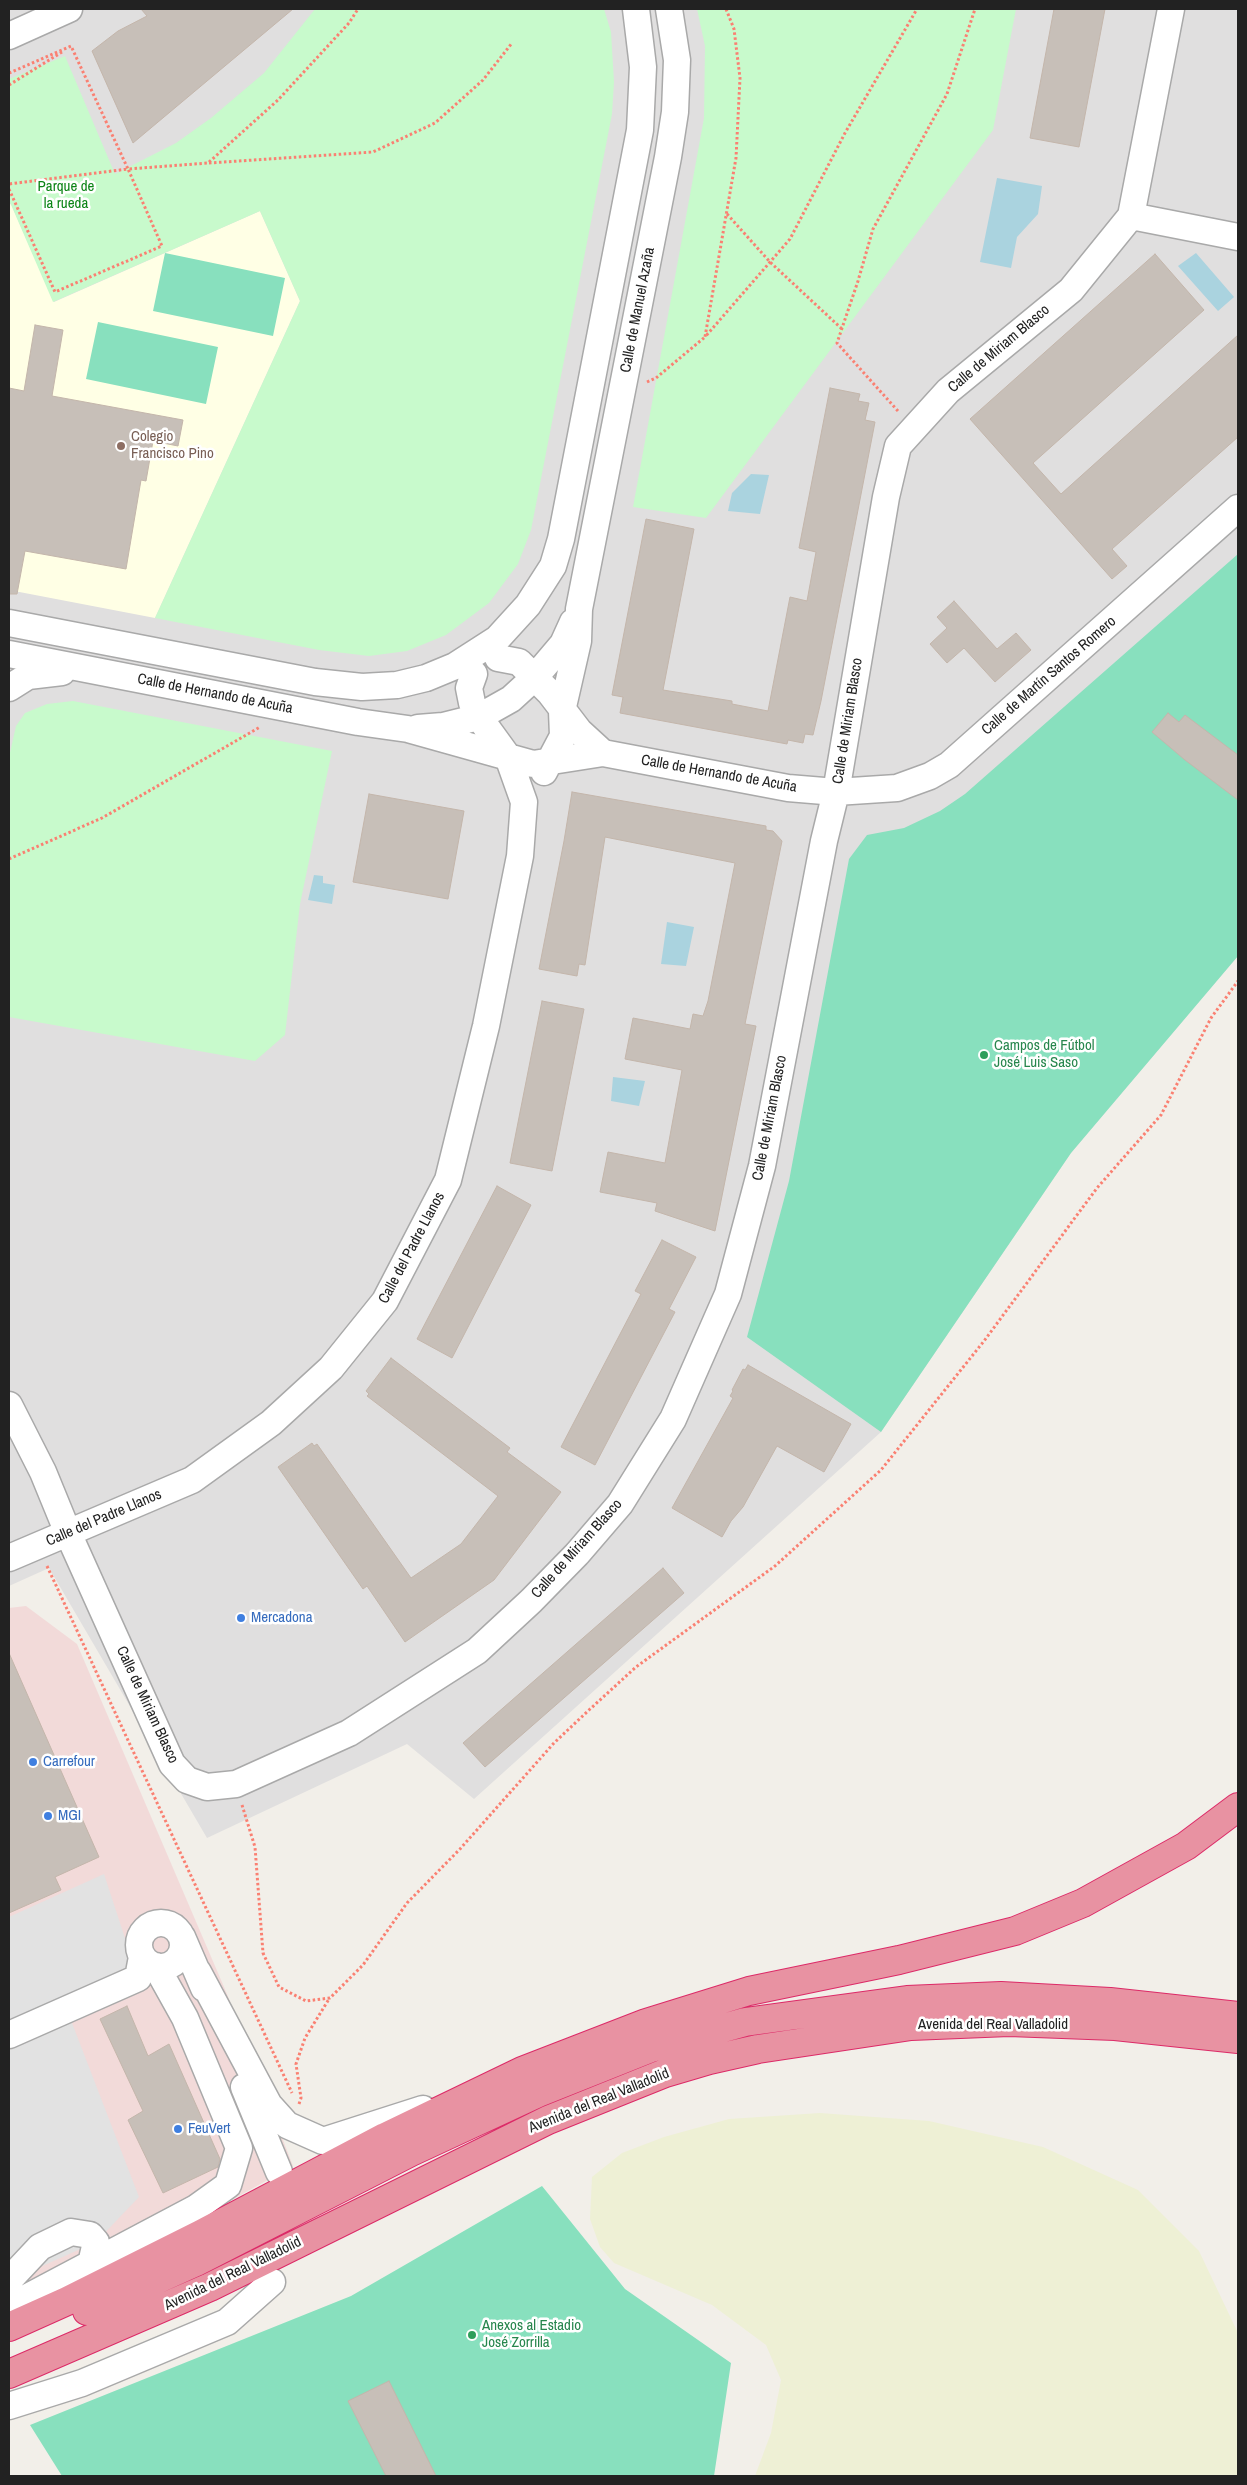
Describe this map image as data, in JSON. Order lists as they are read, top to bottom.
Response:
{
  "streets": {
    "highway": ["Avenida del Real Valladolid"],
    "street": [
      "Calle de Manuel Azaña",
      "Calle de Miriam Blasco",
      "Calle de Martín Santos Romero",
      "Calle de Hernando de Acuña",
      "Calle del Padre Llanos"
    ]
  },
  "crossings": [
    ["Calle de Manuel Azaña", "Calle de Hernando de Acuña"],
    ["Calle de Manuel Azaña", "Calle del Padre Llanos"],
    ["Calle de Miriam Blasco", "Calle de Martín Santos Romero"],
    ["Calle de Miriam Blasco", "Calle de Hernando de Acuña"],
    ["Calle de Miriam Blasco", "Calle del Padre Llanos"],
    ["Calle de Martín Santos Romero", "Calle de Hernando de Acuña"],
    ["Calle de Hernando de Acuña", "Calle del Padre Llanos"]
  ],
  "parks": ["Parque de la rueda"],
  "places": [
    "Colegio Francisco Pino",
    "Campos de Fútbol José Luis Saso",
    "Mercadona",
    "Carrefour",
    "MGI",
    "FeuVert",
    "Anexos al Estadio José Zorrilla"
  ]
}
